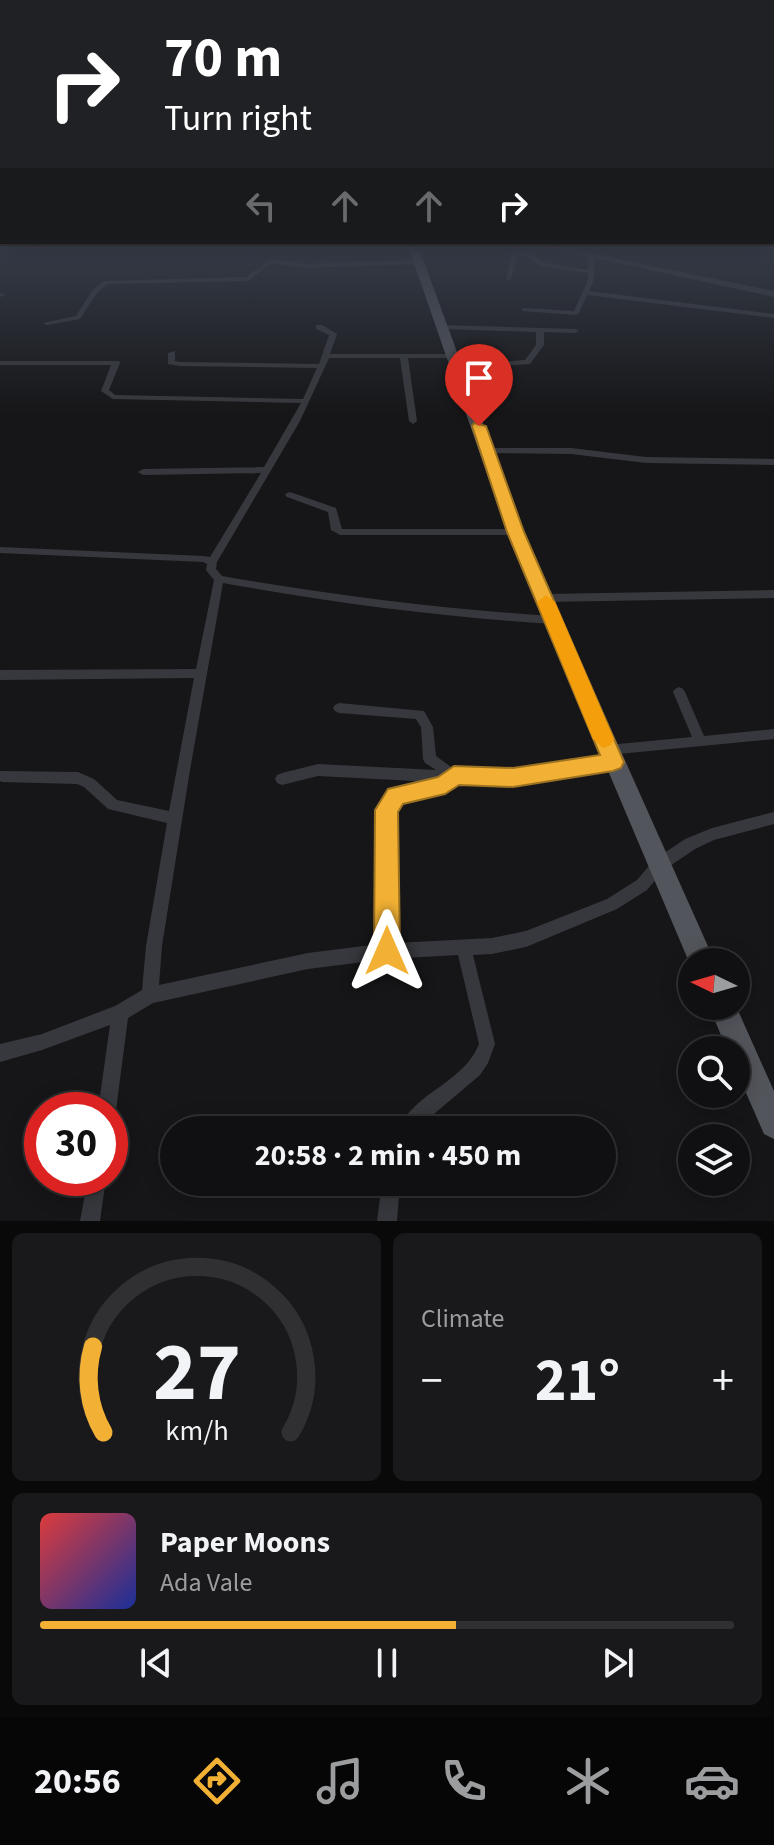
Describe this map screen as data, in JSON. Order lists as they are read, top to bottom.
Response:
{
  "north": "left",
  "page": {
    "turn": ["70 m", "Turn right"],
    "limit": "30",
    "trip": "20:58 · 2 min · 450 m",
    "tile": "Climate",
    "heat": ["−", "21°", "+"],
    "song": ["Paper Moons", "Ada Vale"],
    "tabs": "20:56",
    "gauge": ["27", "km/h"]
  }
}
